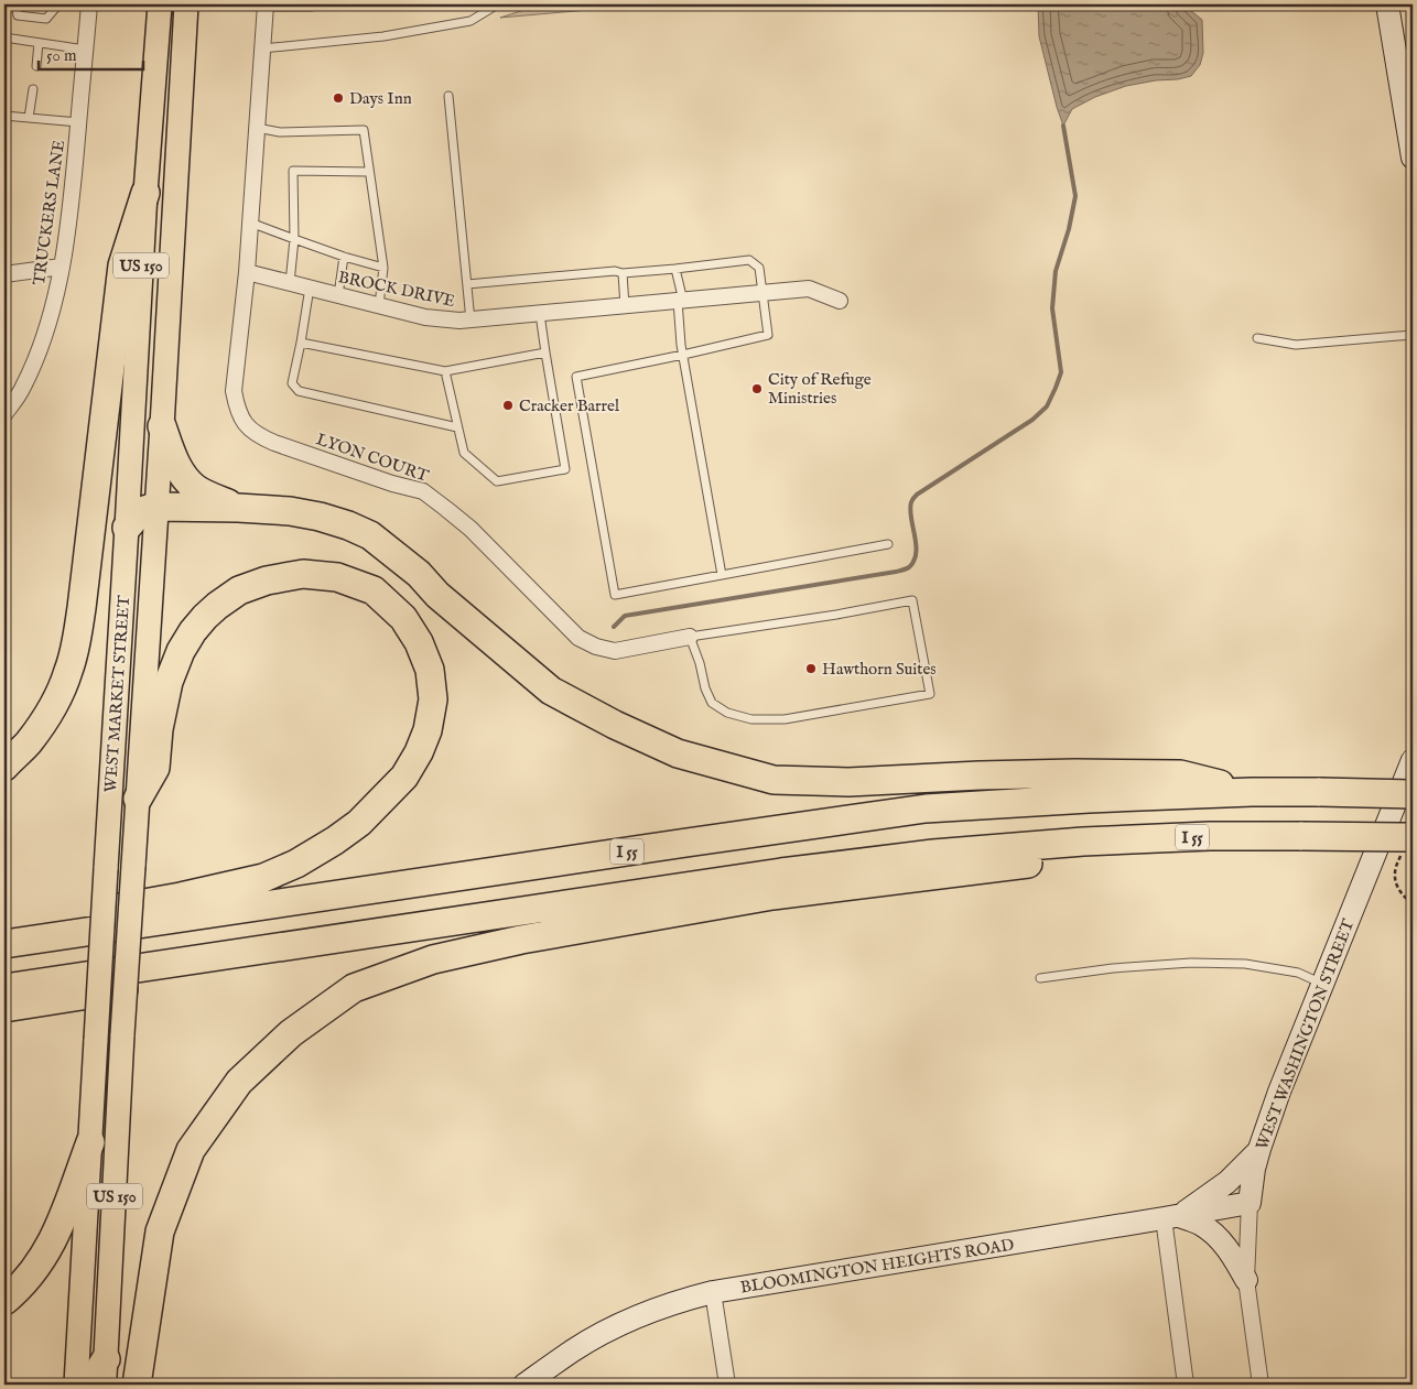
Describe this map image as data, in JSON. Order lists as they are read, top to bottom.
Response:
{
  "streets": {
    "highway": ["I 55"],
    "main road": [
      "US 150",
      "WEST MARKET STREET",
      "WEST WASHINGTON STREET",
      "BLOOMINGTON HEIGHTS ROAD"
    ],
    "street": ["TRUCKERS LANE", "BROCK DRIVE", "LYON COURT"]
  },
  "crossings": [
    ["BROCK DRIVE", "LYON COURT"],
    ["WEST WASHINGTON STREET", "BLOOMINGTON HEIGHTS ROAD"]
  ],
  "places": [
    "Days Inn",
    "City of Refuge Ministries",
    "Cracker Barrel",
    "Hawthorn Suites"
  ],
  "scale_bar": "50 m"
}
